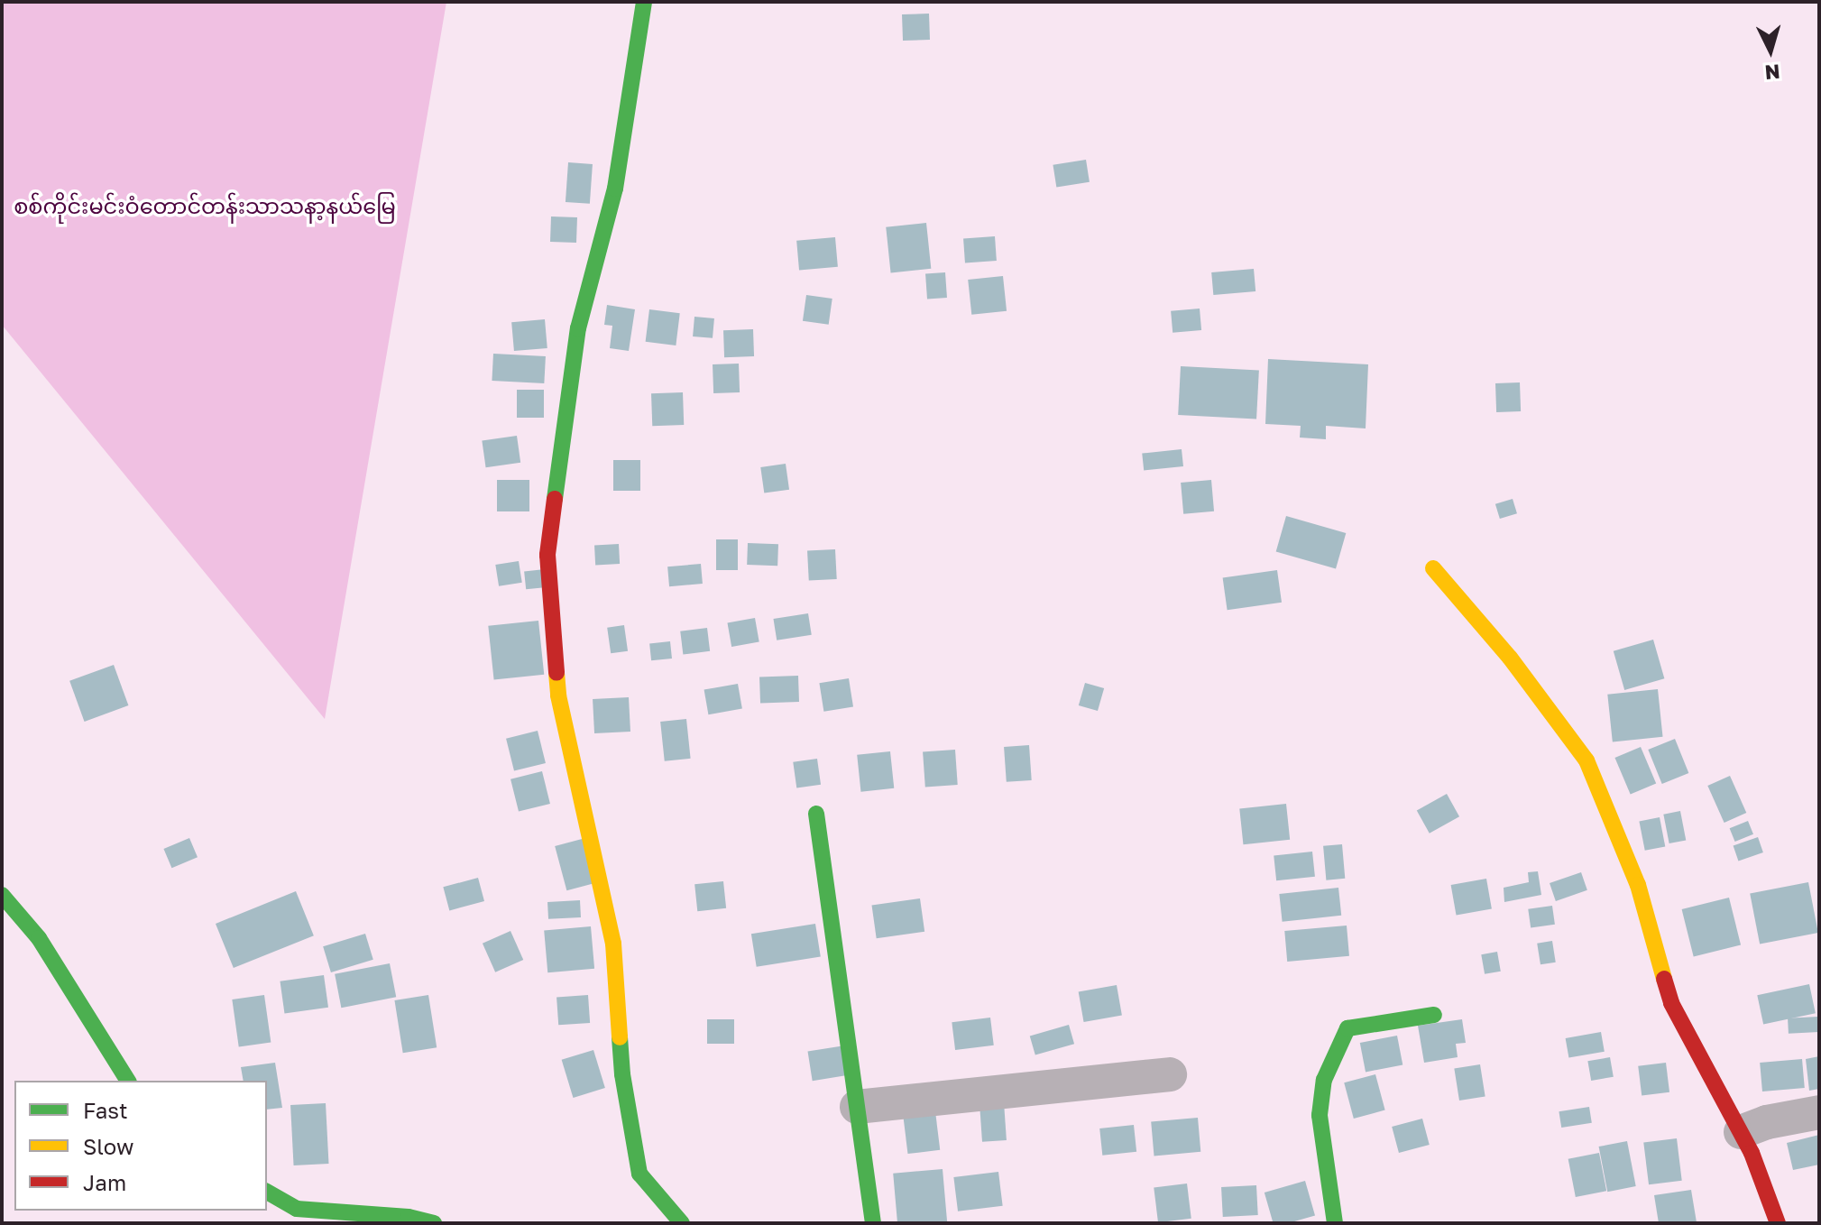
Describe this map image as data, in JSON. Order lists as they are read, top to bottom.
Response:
{
  "parks": ["စစ်ကိုင်းမင်းဝံတောင်တန်းသာသနာ့နယ်မြေ"],
  "legend": ["Fast", "Slow", "Jam"],
  "north": "bottom"
}
